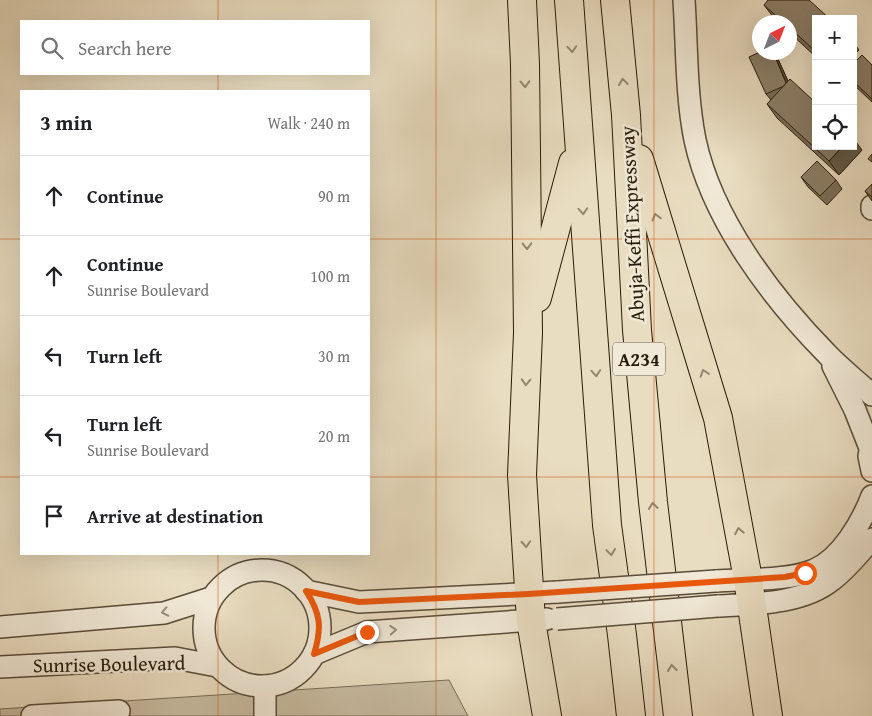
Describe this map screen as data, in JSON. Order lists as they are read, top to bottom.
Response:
{
  "streets": {
    "highway": ["Abuja-Keffi Expressway", "A234"],
    "street": ["Sunrise Boulevard"]
  },
  "north": "top right",
  "page": {
    "map_buttons": ["+", "−"],
    "search": "Search here",
    "heading": ["3 min", "Walk · 240 m"],
    "list": [
      ["Continue", "90 m"],
      ["Continue", "Sunrise Boulevard", "100 m"],
      ["Turn left", "30 m"],
      ["Turn left", "Sunrise Boulevard", "20 m"],
      "Arrive at destination"
    ]
  }
}
